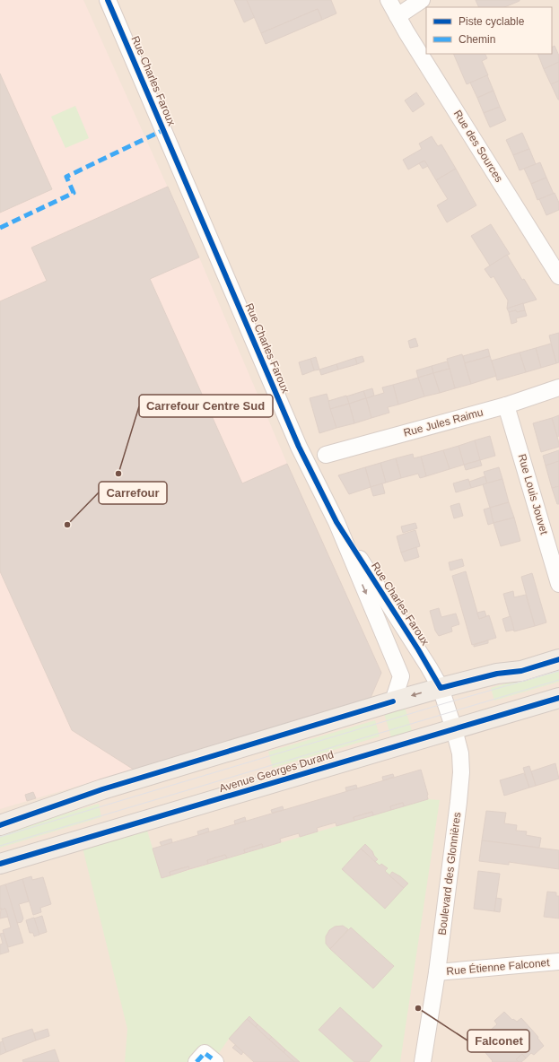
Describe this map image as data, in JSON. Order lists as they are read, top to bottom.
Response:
{
  "streets": {
    "main road": ["Avenue Georges Durand"],
    "street": [
      "Rue Charles Faroux",
      "Rue des Sources",
      "Rue Jules Raimu",
      "Rue Louis Jouvet",
      "Boulevard des Glonnières",
      "Rue Étienne Falconet"
    ]
  },
  "crossings": [
    ["Rue Charles Faroux", "Boulevard des Glonnières"],
    ["Rue Jules Raimu", "Rue Louis Jouvet"],
    ["Avenue Georges Durand", "Boulevard des Glonnières"],
    ["Boulevard des Glonnières", "Rue Étienne Falconet"]
  ],
  "places": ["Carrefour Centre Sud", "Carrefour", "Falconet"],
  "legend": ["Piste cyclable", "Chemin"]
}
